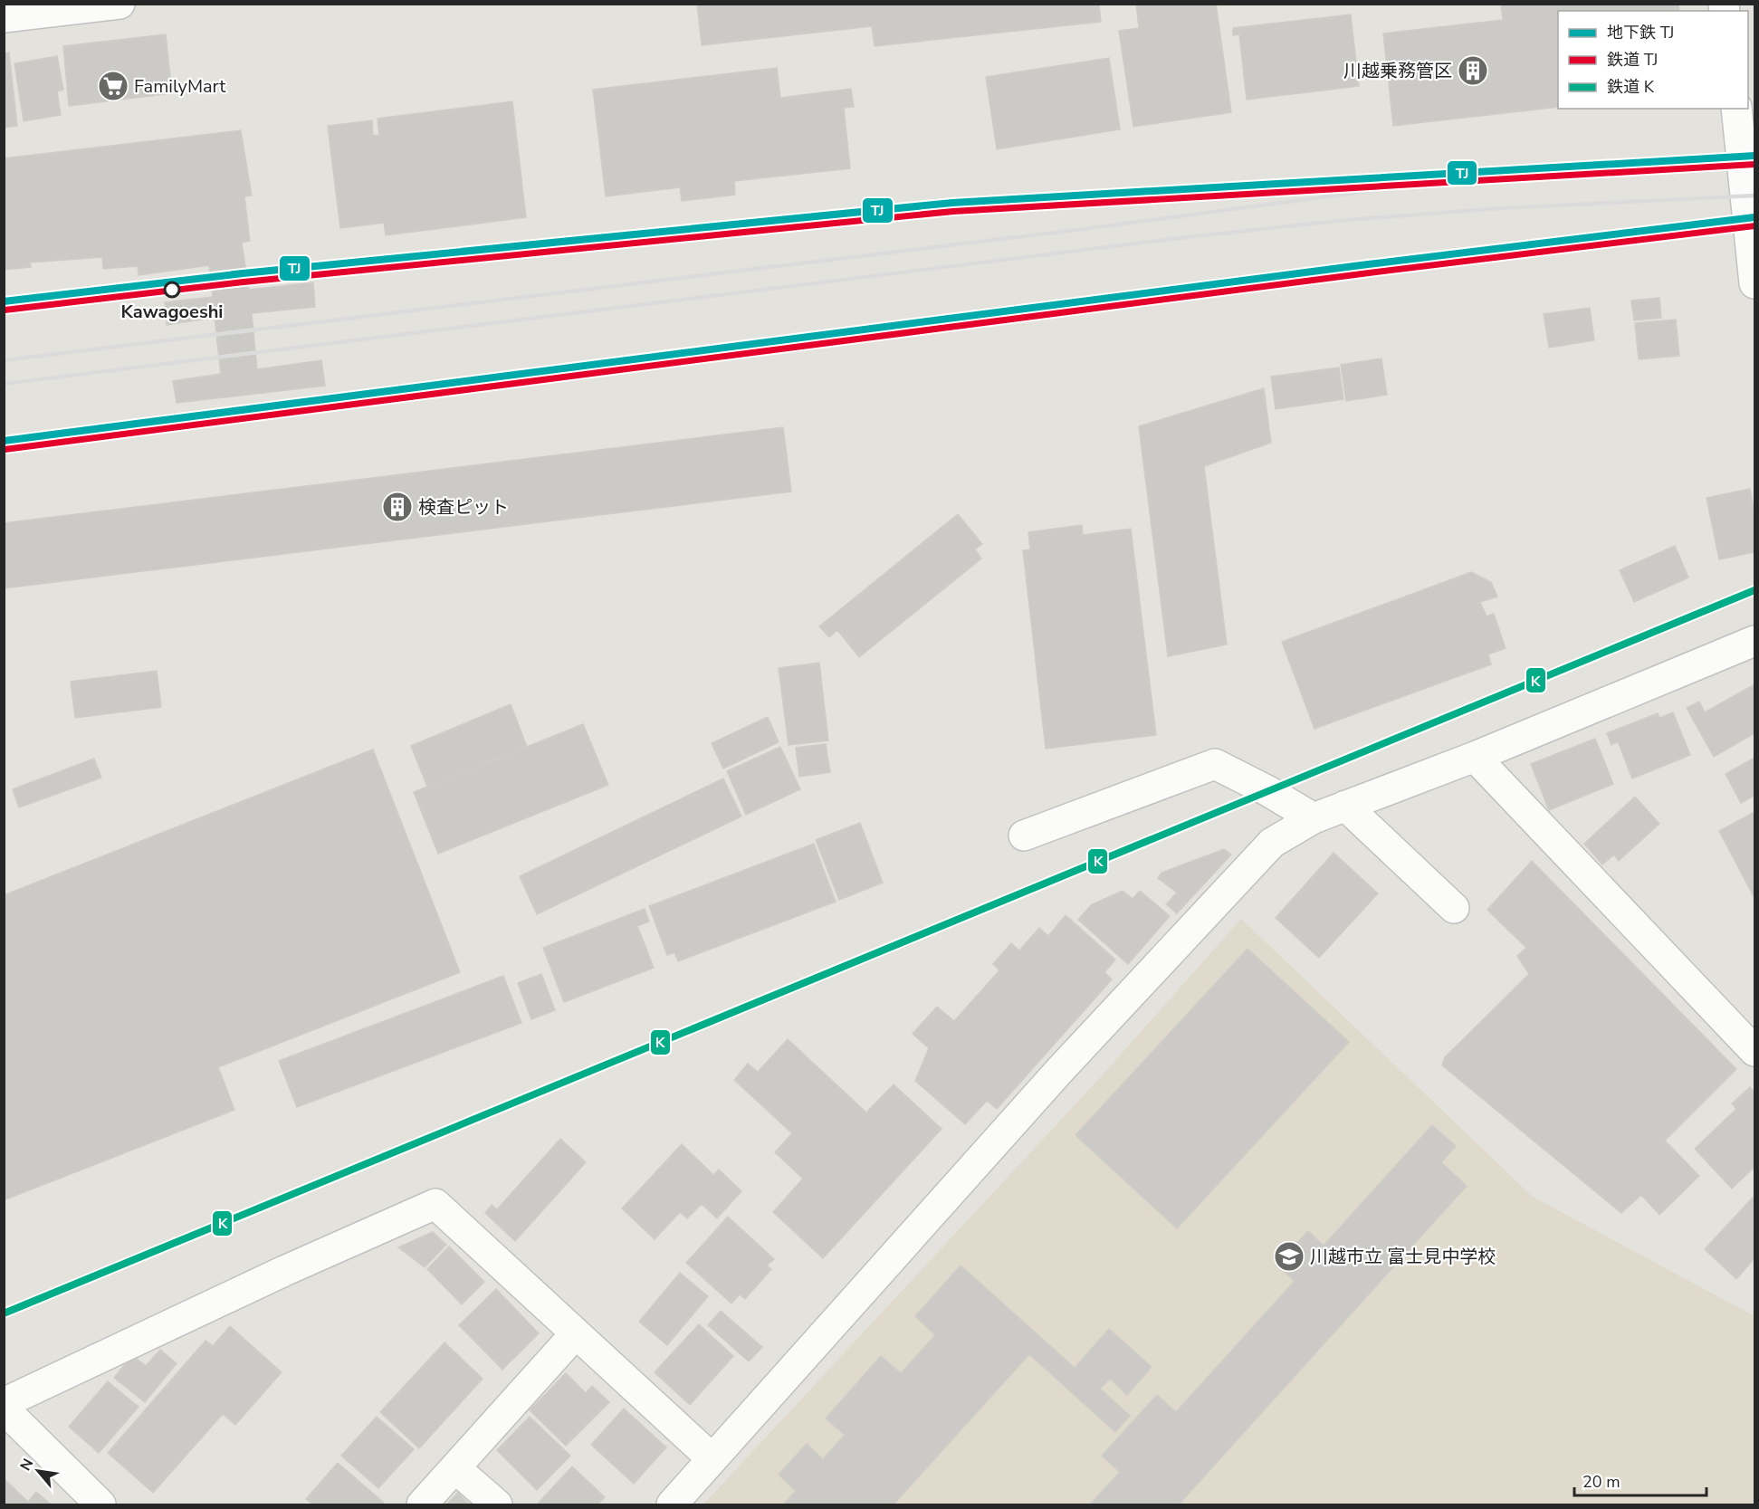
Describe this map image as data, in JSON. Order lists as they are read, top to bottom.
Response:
{
  "places": {
    "building": ["川越乗務管区", "検査ピット"],
    "supermarket": ["FamilyMart"],
    "other": ["Kawagoeshi"],
    "school or university": ["川越市立 富士見中学校"]
  },
  "lines": ["metro line TJ", "rail line TJ", "rail line K"],
  "legend": ["地下鉄 TJ", "鉄道 TJ", "鉄道 K"],
  "scale_bar": "20 m",
  "north": "top left"
}
